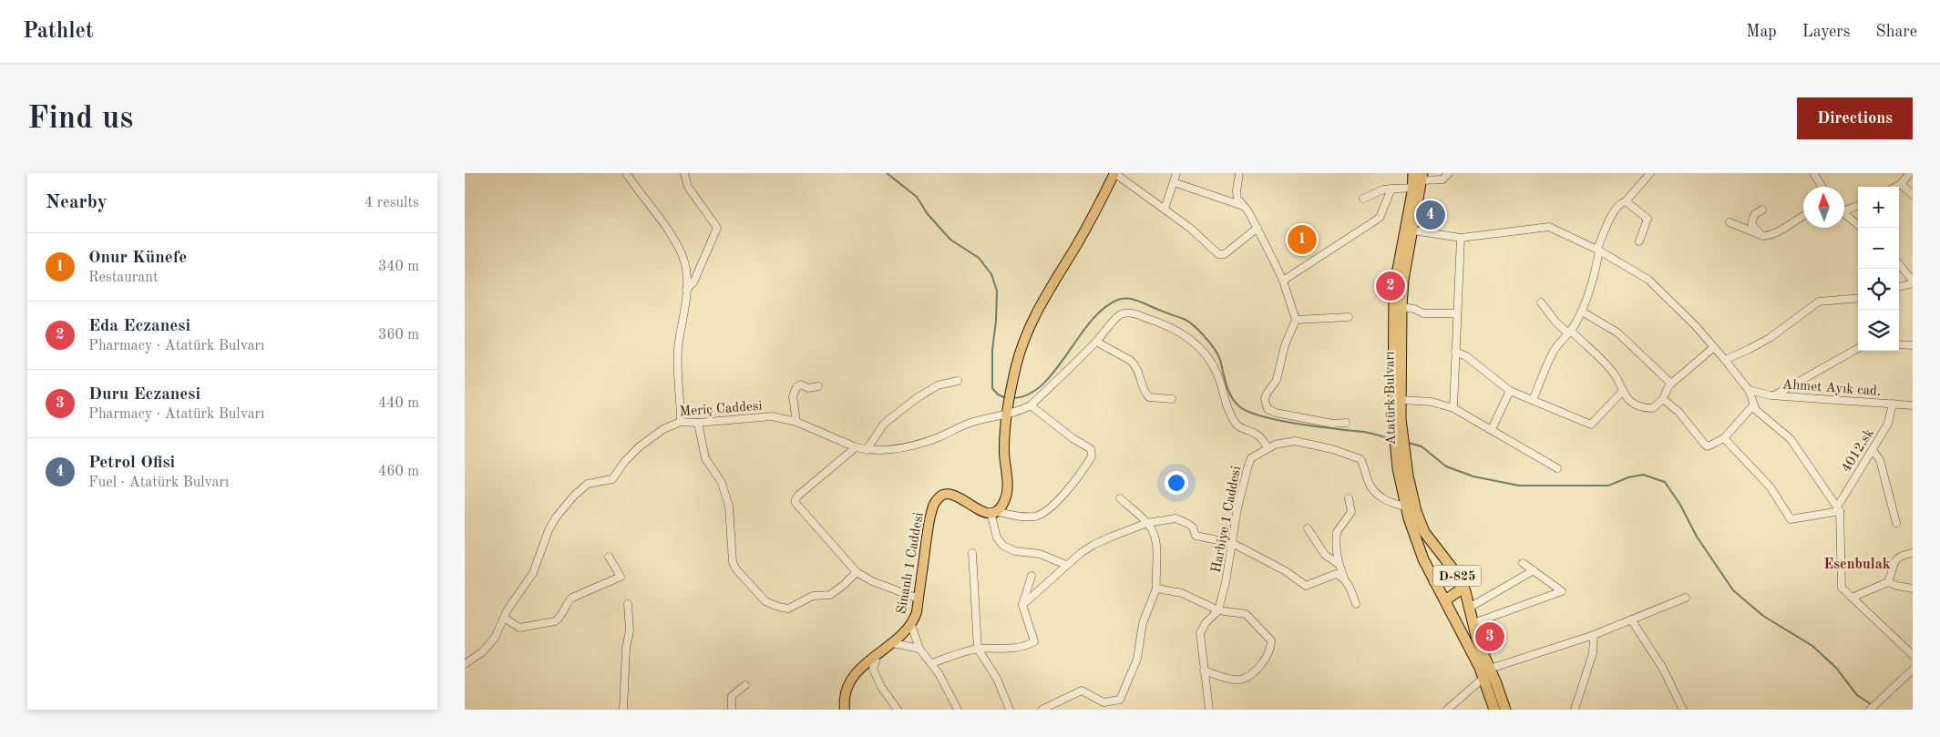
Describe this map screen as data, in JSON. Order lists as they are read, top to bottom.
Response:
{
  "streets": {
    "highway": ["Atatürk Bulvarı", "D-825"],
    "main road": ["Sinanlı 1 Caddesi"],
    "street": [
      "Ahmet Ayık cad.",
      "Meriç Caddesi",
      "4012.sk",
      "Harbiye 1 Caddesi"
    ]
  },
  "crossings": [
    ["Ahmet Ayık cad.", "4012.sk"],
    ["Atatürk Bulvarı", "Harbiye 1 Caddesi"]
  ],
  "districts": ["Esenbulak"],
  "north": "top",
  "page": {
    "header": "Pathlet",
    "nav": ["Map", "Layers", "Share"],
    "buttons": "Directions",
    "title": "Find us",
    "heading": ["Nearby", "4 results"],
    "map_buttons": ["+", "−"],
    "pins": [
      "4",
      "1",
      "2",
      "3"
    ],
    "list": [
      {
        "mark": "1",
        "name": "Onur Künefe",
        "note": "Restaurant",
        "value": "340 m"
      },
      {
        "mark": "2",
        "name": "Eda Eczanesi",
        "note": "Pharmacy · Atatürk Bulvarı",
        "value": "360 m"
      },
      {
        "mark": "3",
        "name": "Duru Eczanesi",
        "note": "Pharmacy · Atatürk Bulvarı",
        "value": "440 m"
      },
      {
        "mark": "4",
        "name": "Petrol Ofisi",
        "note": "Fuel · Atatürk Bulvarı",
        "value": "460 m"
      }
    ]
  }
}
